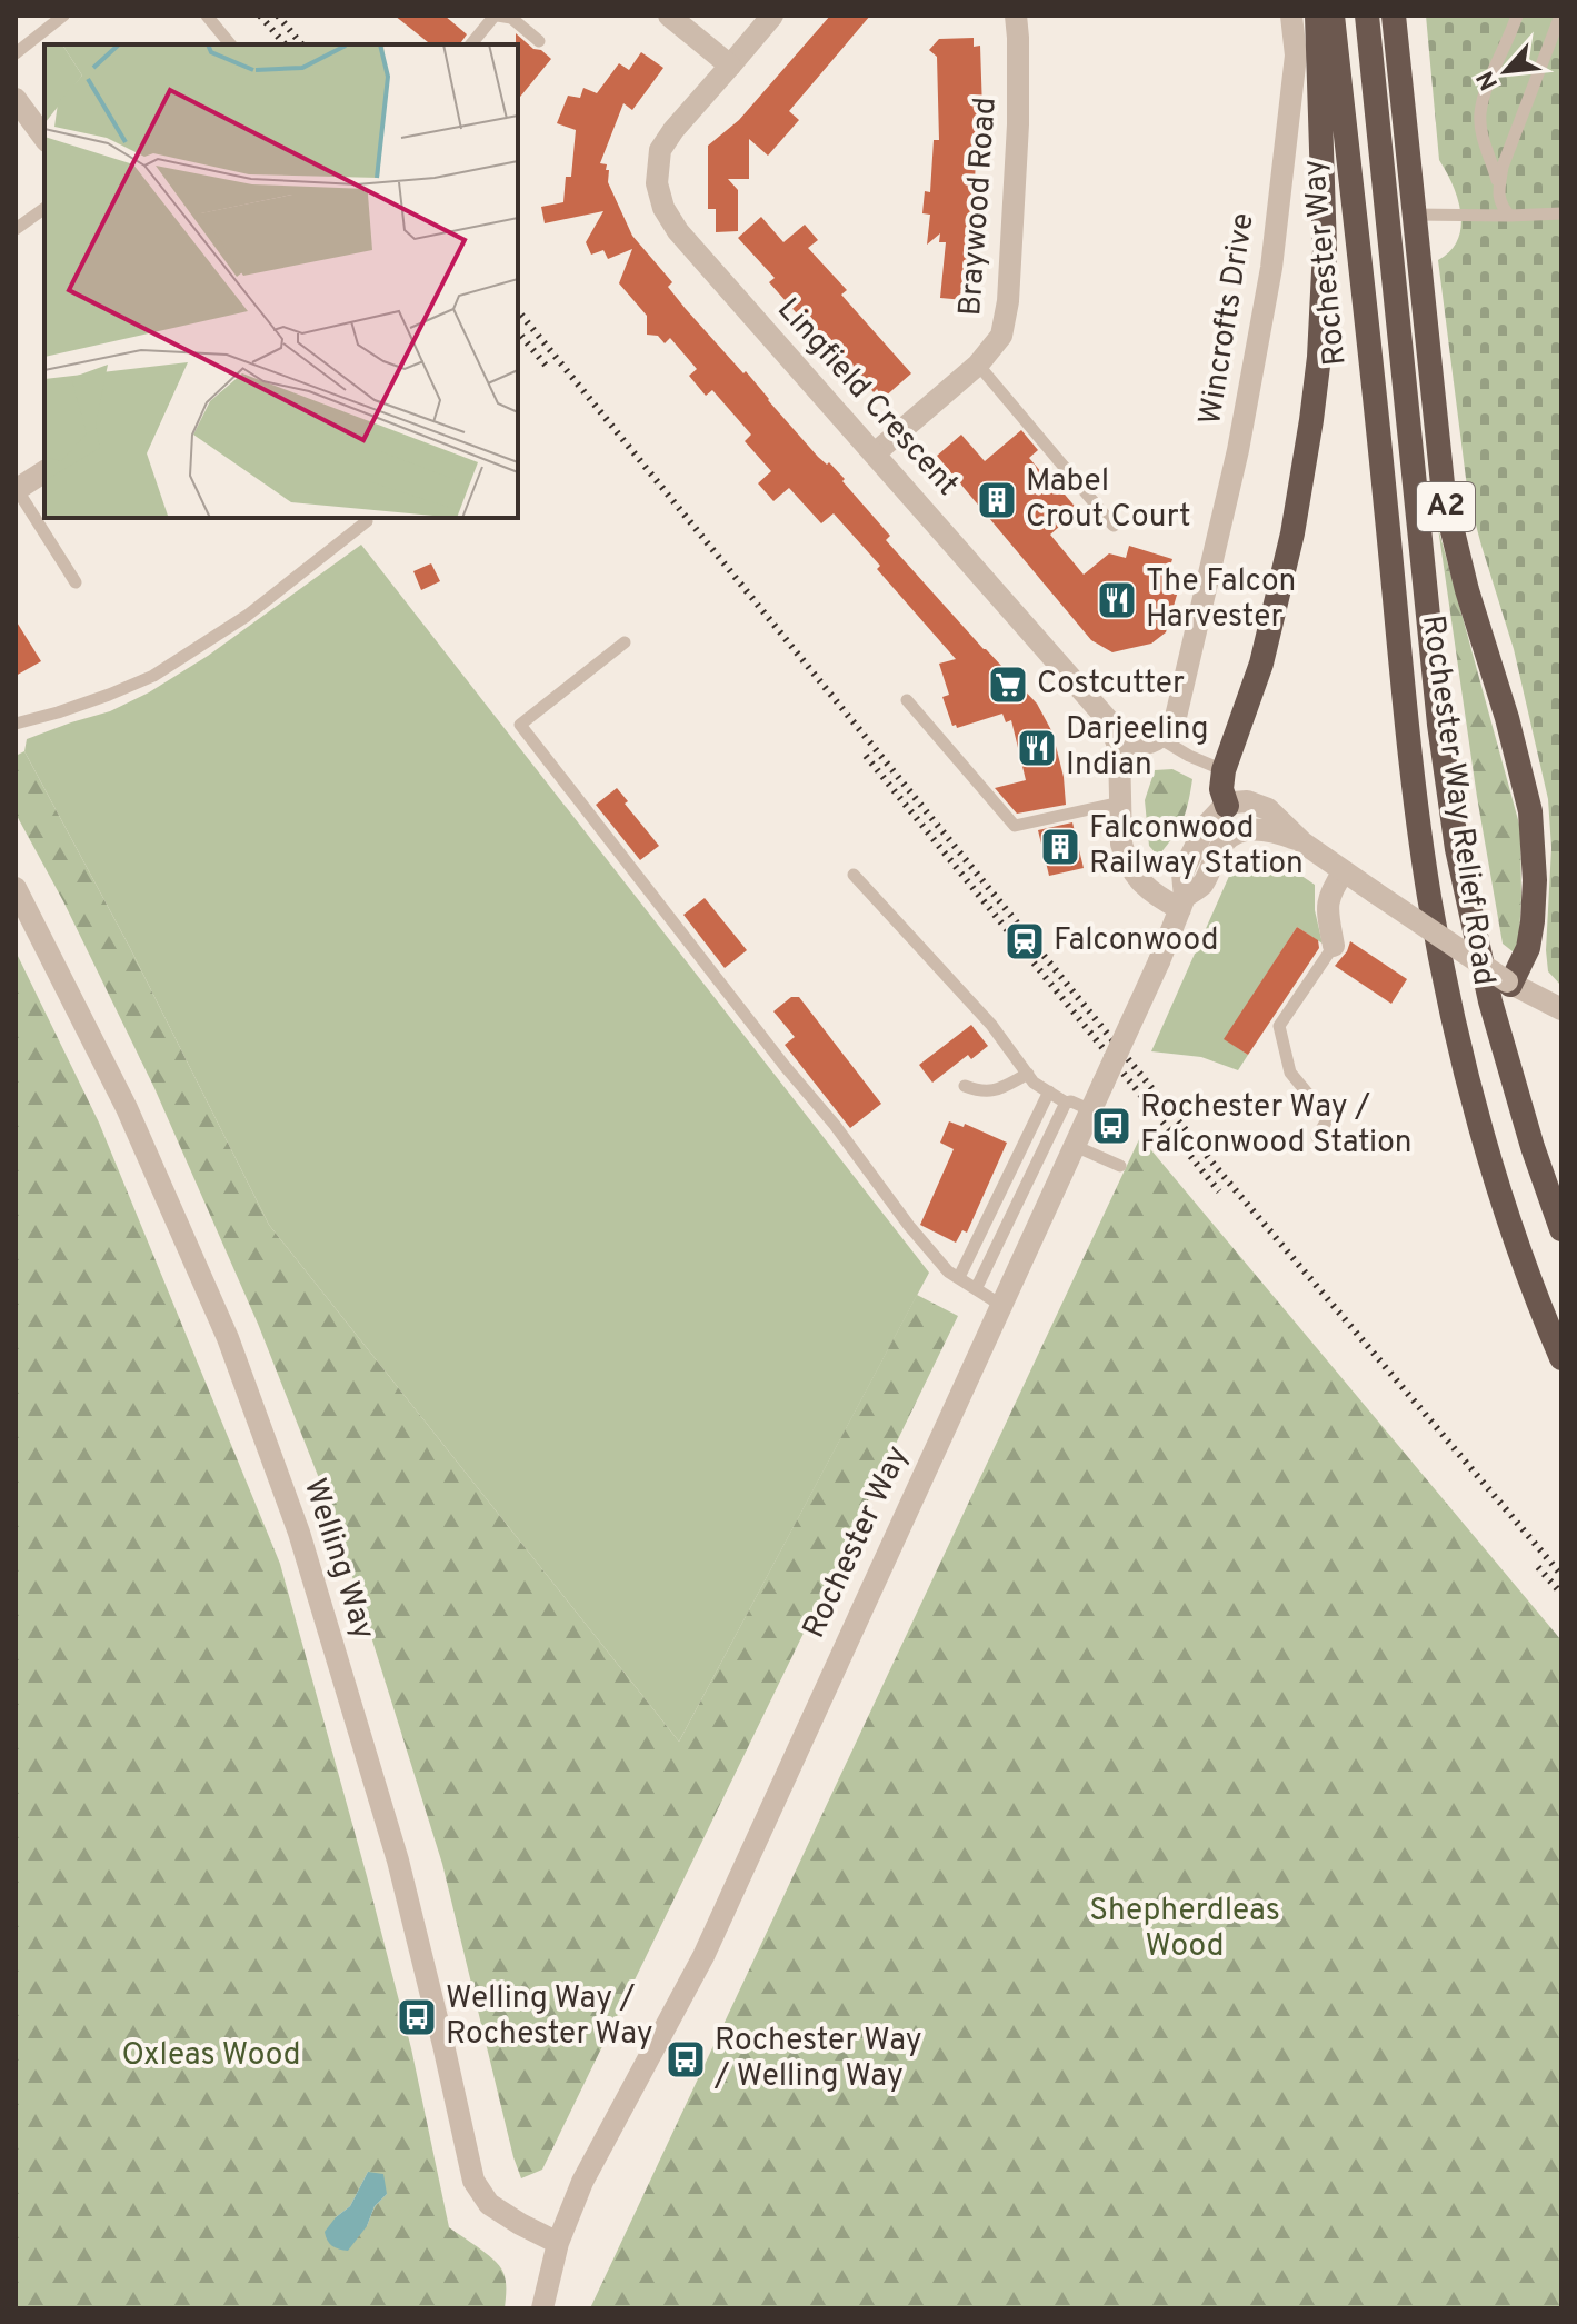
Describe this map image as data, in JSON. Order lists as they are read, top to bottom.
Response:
{
  "streets": {
    "highway": ["Rochester Way", "A2", "Rochester Way Relief Road"],
    "street": [
      "Braywood Road",
      "Wincrofts Drive",
      "Lingfield Crescent",
      "Welling Way"
    ]
  },
  "crossings": [
    ["Braywood Road", "Lingfield Crescent"],
    ["Rochester Way", "Lingfield Crescent"],
    ["Rochester Way", "Rochester Way Relief Road"],
    ["Rochester Way", "Welling Way"]
  ],
  "parks": ["Shepherdleas Wood", "Oxleas Wood"],
  "places": {
    "building": ["Mabel Crout Court", "Falconwood Railway Station"],
    "restaurant": ["The Falcon Harvester", "Darjeeling Indian"],
    "supermarket": ["Costcutter"],
    "station": ["Falconwood"],
    "bus stop": ["Rochester Way / Falconwood Station", "Welling Way / Rochester Way", "Rochester Way / Welling Way"]
  },
  "north": "bottom left"
}
